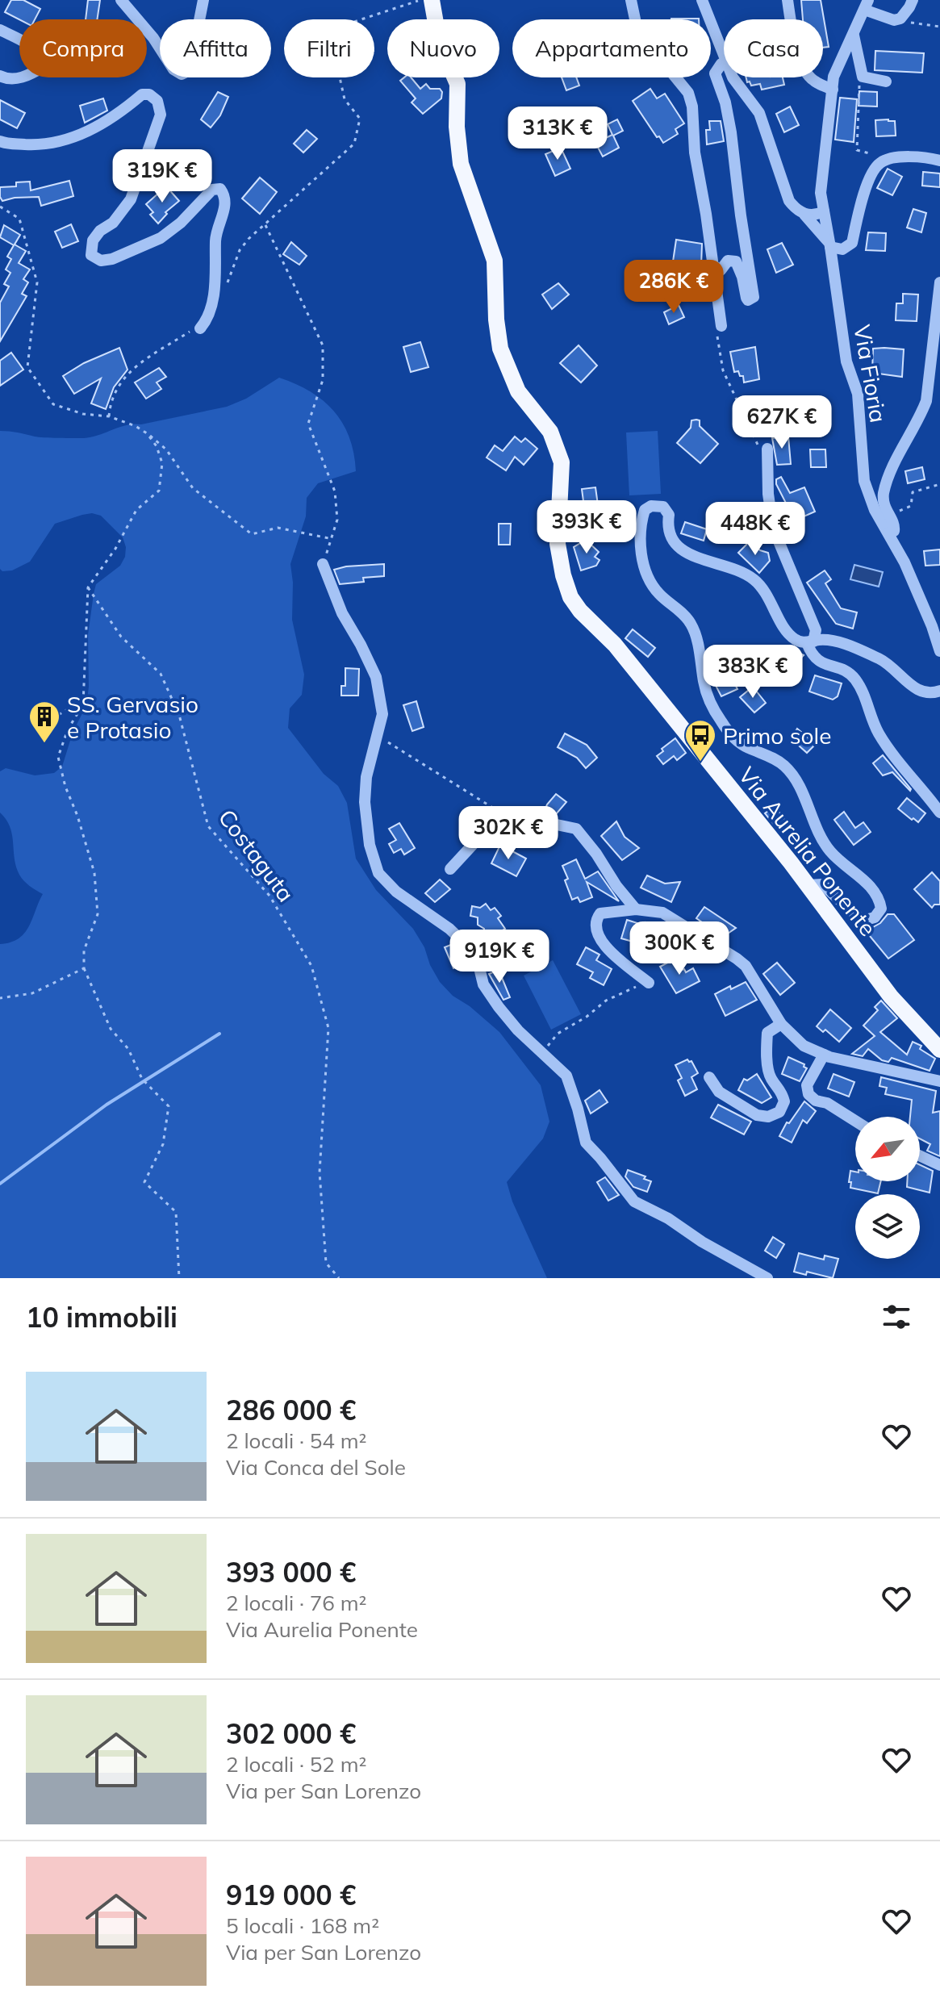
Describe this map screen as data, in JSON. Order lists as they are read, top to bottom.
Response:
{
  "streets": {
    "main road": ["Via Aurelia Ponente"],
    "street": ["Via Fioria"],
    "path": ["Costaguta"]
  },
  "places": {
    "building": ["SS. Gervasio e Protasio"],
    "bus stop": ["Primo sole"]
  },
  "north": "bottom left",
  "page": {
    "chip": [
      "Compra",
      "Affitta",
      "Filtri",
      "Nuovo",
      "Appartamento",
      "Casa"
    ],
    "price": [
      "313K €",
      "319K €",
      "286K €",
      "627K €",
      "393K €",
      "448K €",
      "383K €",
      "302K €",
      "300K €",
      "919K €"
    ],
    "heading": "10 immobili",
    "list": [
      {
        "name": "286 000 €",
        "note": "2 locali · 54 m² · Via Conca del Sole"
      },
      {
        "name": "393 000 €",
        "note": "2 locali · 76 m² · Via Aurelia Ponente"
      },
      {
        "name": "302 000 €",
        "note": "2 locali · 52 m² · Via per San Lorenzo"
      },
      {
        "name": "919 000 €",
        "note": "5 locali · 168 m² · Via per San Lorenzo"
      }
    ]
  }
}
